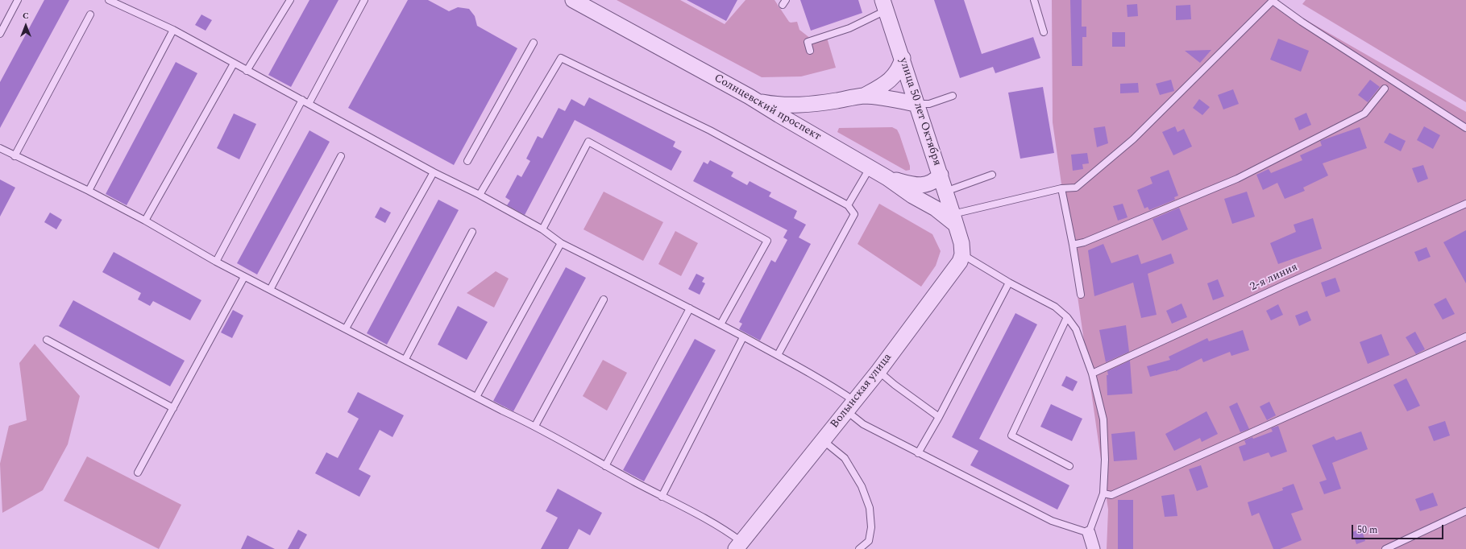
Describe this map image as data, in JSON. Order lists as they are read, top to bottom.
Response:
{
  "streets": {
    "street": ["Солнцевский проспект", "улица 50 лет Октября", "Волынская улица"],
    "lane": ["2-я линия"]
  },
  "crossings": [
    ["Солнцевский проспект", "улица 50 лет Октября"]
  ],
  "scale_bar": "50 m",
  "north": "top"
}
